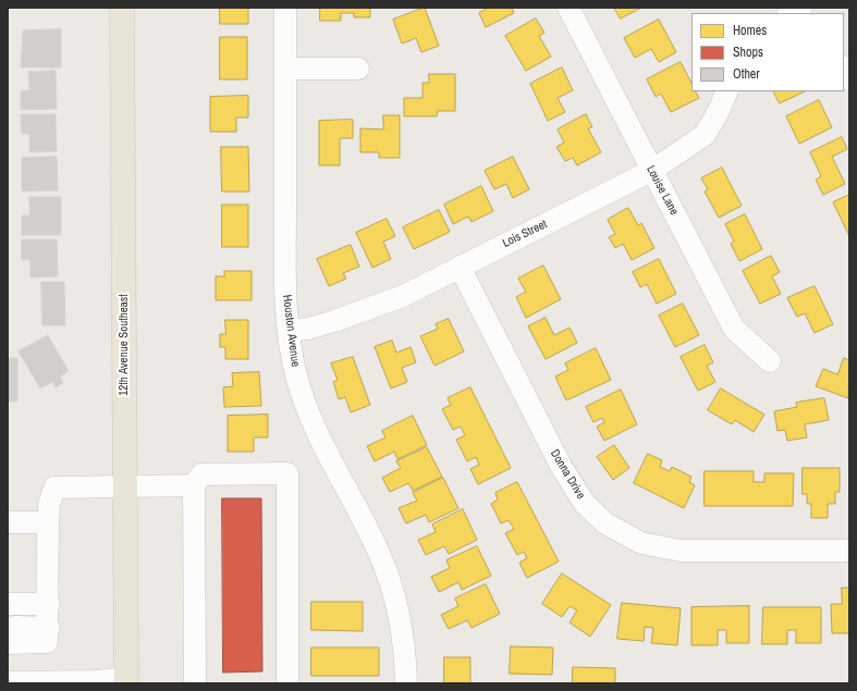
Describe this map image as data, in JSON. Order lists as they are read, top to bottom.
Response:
{
  "streets": {
    "main road": ["12th Avenue Southeast"],
    "street": [
      "Louise Lane",
      "Lois Street",
      "Houston Avenue",
      "Donna Drive"
    ]
  },
  "crossings": [
    ["Louise Lane", "Lois Street"],
    ["Lois Street", "Houston Avenue"],
    ["Lois Street", "Donna Drive"]
  ],
  "legend": ["Homes", "Shops", "Other"]
}
